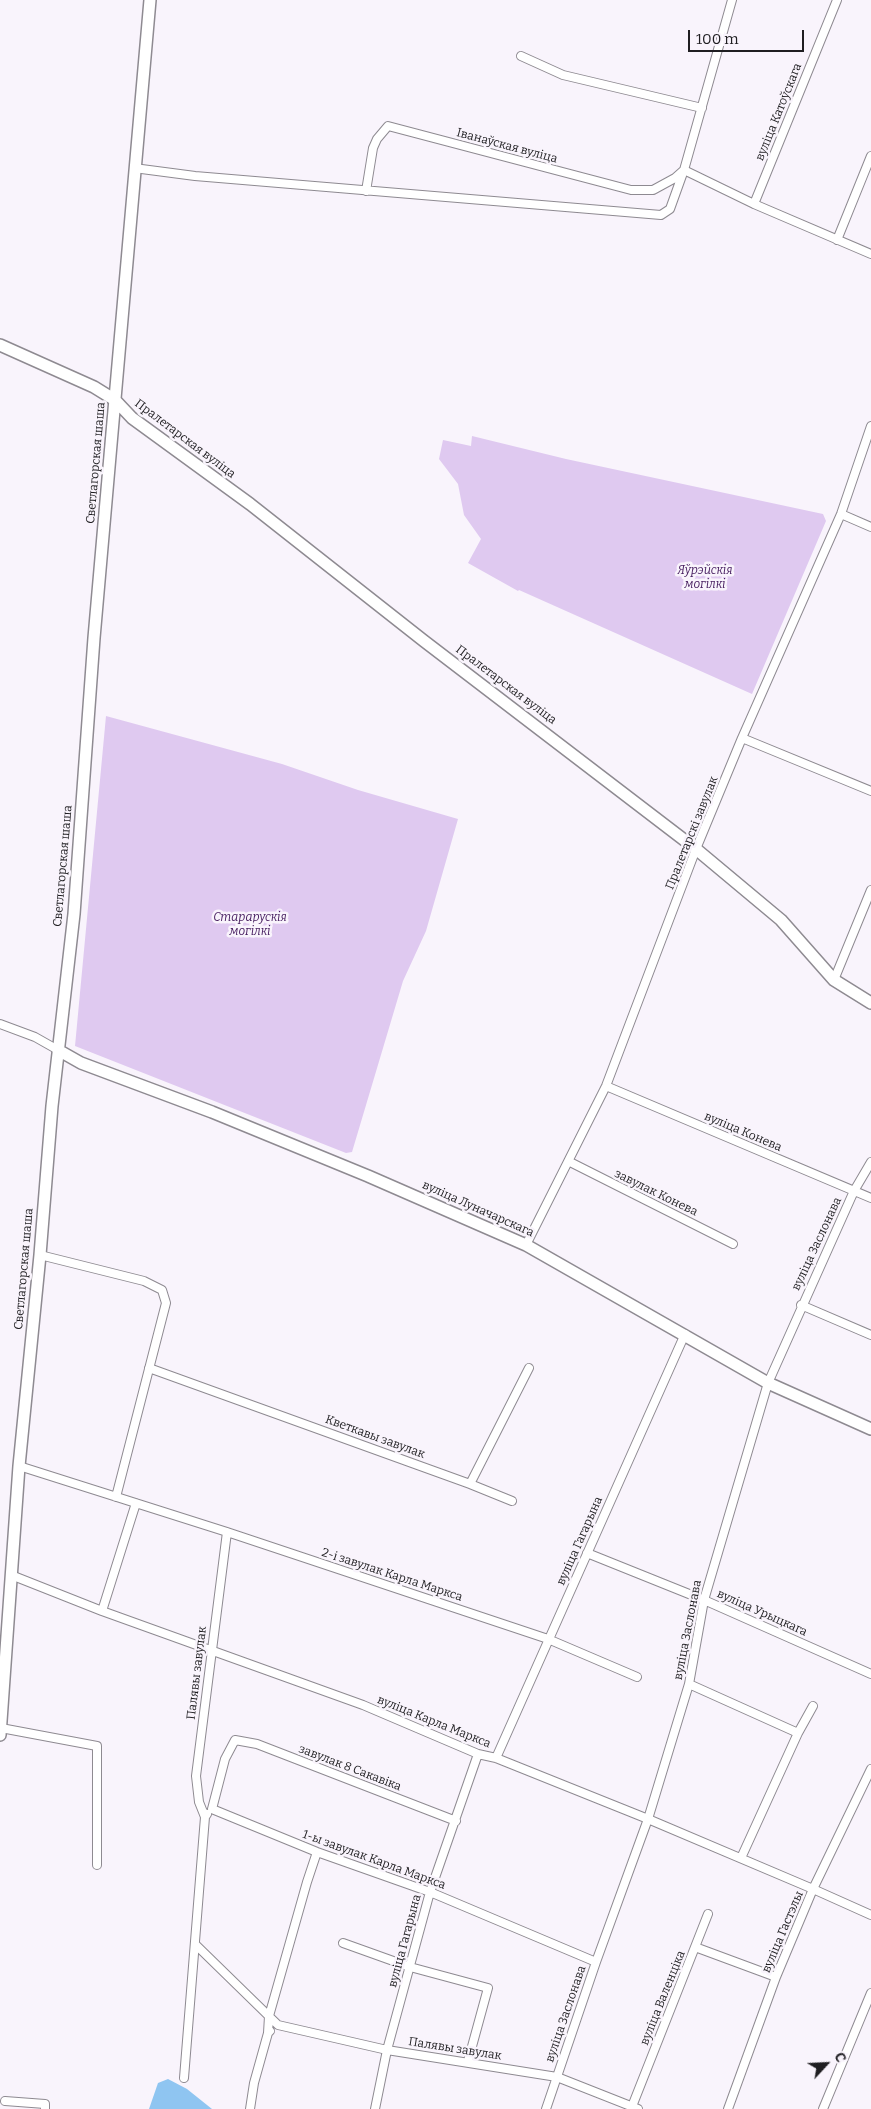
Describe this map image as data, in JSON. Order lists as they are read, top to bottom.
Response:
{
  "streets": {
    "street": [
      "вуліца Катоўскага",
      "Іванаўская вуліца",
      "Пралетарская вуліца",
      "Светлагорская шаша",
      "Пралетарскі завулак",
      "вуліца Конева",
      "завулак Конева",
      "вуліца Луначарскага",
      "вуліца Заслонава",
      "Кветкавы завулак",
      "вуліца Гагарына",
      "2-і завулак Карла Маркса",
      "вуліца Урыцкага",
      "Палявы завулак",
      "вуліца Карла Маркса",
      "завулак 8 Сакавіка",
      "1-ы завулак Карла Маркса",
      "вуліца Гастэлы",
      "вуліца Валенціка"
    ]
  },
  "crossings": [
    ["Пралетарская вуліца", "Светлагорская шаша"],
    ["Пралетарская вуліца", "Пралетарскі завулак"],
    ["Светлагорская шаша", "вуліца Луначарскага"],
    ["Светлагорская шаша", "2-і завулак Карла Маркса"],
    ["Светлагорская шаша", "вуліца Карла Маркса"],
    ["Пралетарскі завулак", "вуліца Конева"],
    ["Пралетарскі завулак", "завулак Конева"],
    ["Пралетарскі завулак", "вуліца Луначарскага"],
    ["вуліца Конева", "вуліца Заслонава"],
    ["вуліца Луначарскага", "вуліца Заслонава"],
    ["вуліца Луначарскага", "вуліца Гагарына"],
    ["вуліца Заслонава", "вуліца Урыцкага"],
    ["вуліца Заслонава", "Палявы завулак"],
    ["вуліца Заслонава", "вуліца Карла Маркса"],
    ["вуліца Заслонава", "1-ы завулак Карла Маркса"],
    ["вуліца Гагарына", "2-і завулак Карла Маркса"],
    ["вуліца Гагарына", "вуліца Урыцкага"],
    ["вуліца Гагарына", "Палявы завулак"],
    ["вуліца Гагарына", "вуліца Карла Маркса"],
    ["вуліца Гагарына", "завулак 8 Сакавіка"],
    ["вуліца Гагарына", "1-ы завулак Карла Маркса"],
    ["2-і завулак Карла Маркса", "Палявы завулак"],
    ["Палявы завулак", "вуліца Карла Маркса"],
    ["Палявы завулак", "вуліца Валенціка"],
    ["вуліца Карла Маркса", "вуліца Гастэлы"],
    ["завулак 8 Сакавіка", "1-ы завулак Карла Маркса"],
    ["вуліца Гастэлы", "вуліца Валенціка"]
  ],
  "parks": ["Яўрэйскія могілкі", "Старарускія могілкі"],
  "scale_bar": "100 m",
  "north": "top right"
}
